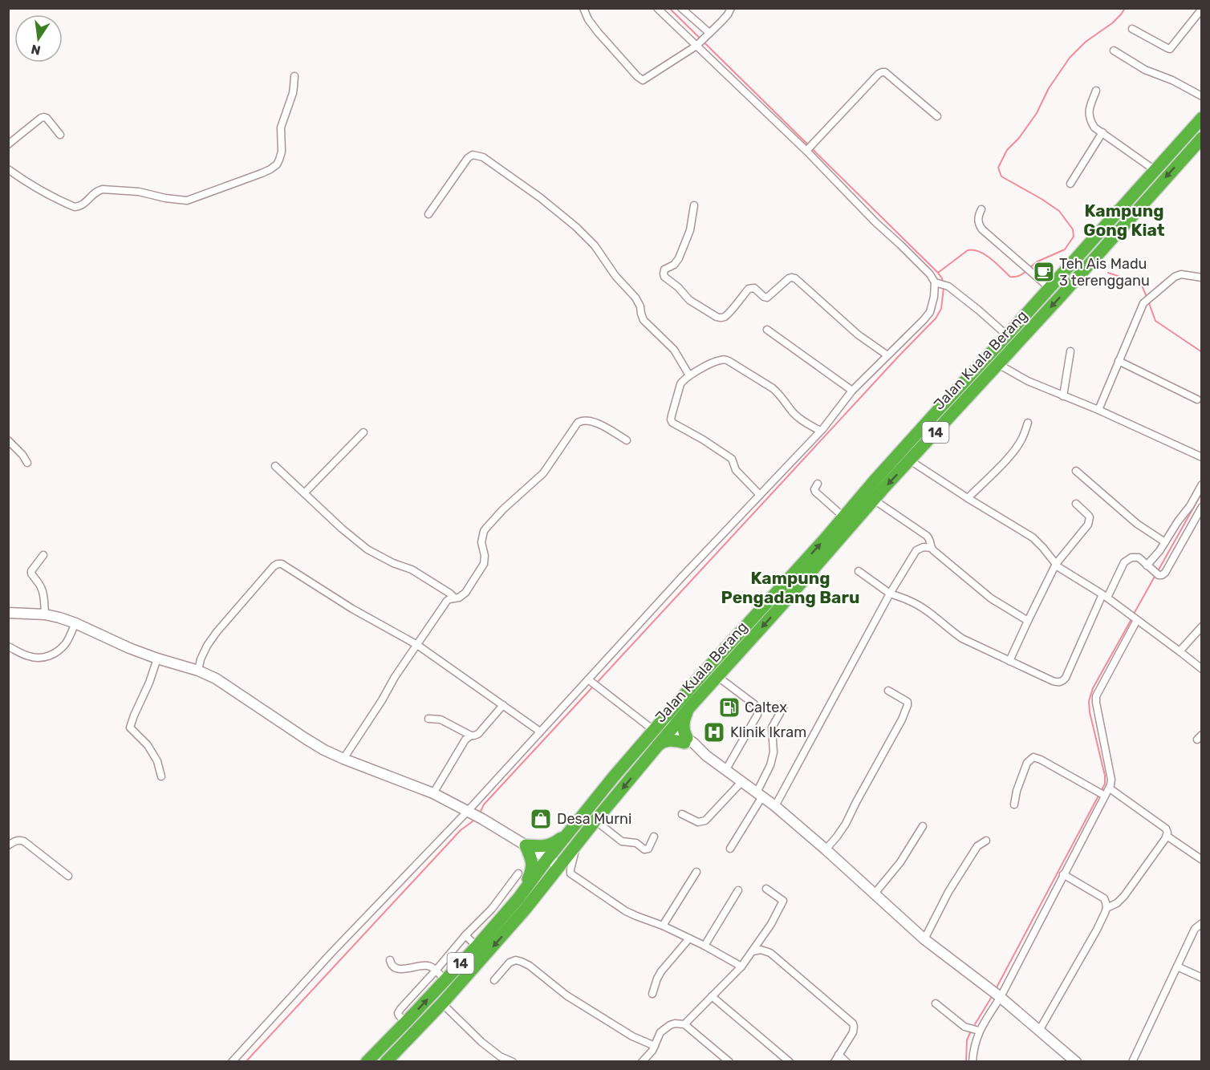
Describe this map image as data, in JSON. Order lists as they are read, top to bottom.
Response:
{
  "streets": {
    "highway": ["Jalan Kuala Berang", "14"]
  },
  "districts": ["Kampung Gong Kiat", "Kampung Pengadang Baru"],
  "places": {
    "cafe": ["Teh Ais Madu 3 terengganu"],
    "fuel station": ["Caltex"],
    "hospital": ["Klinik Ikram"],
    "shop": ["Desa Murni"]
  },
  "north": "bottom"
}
